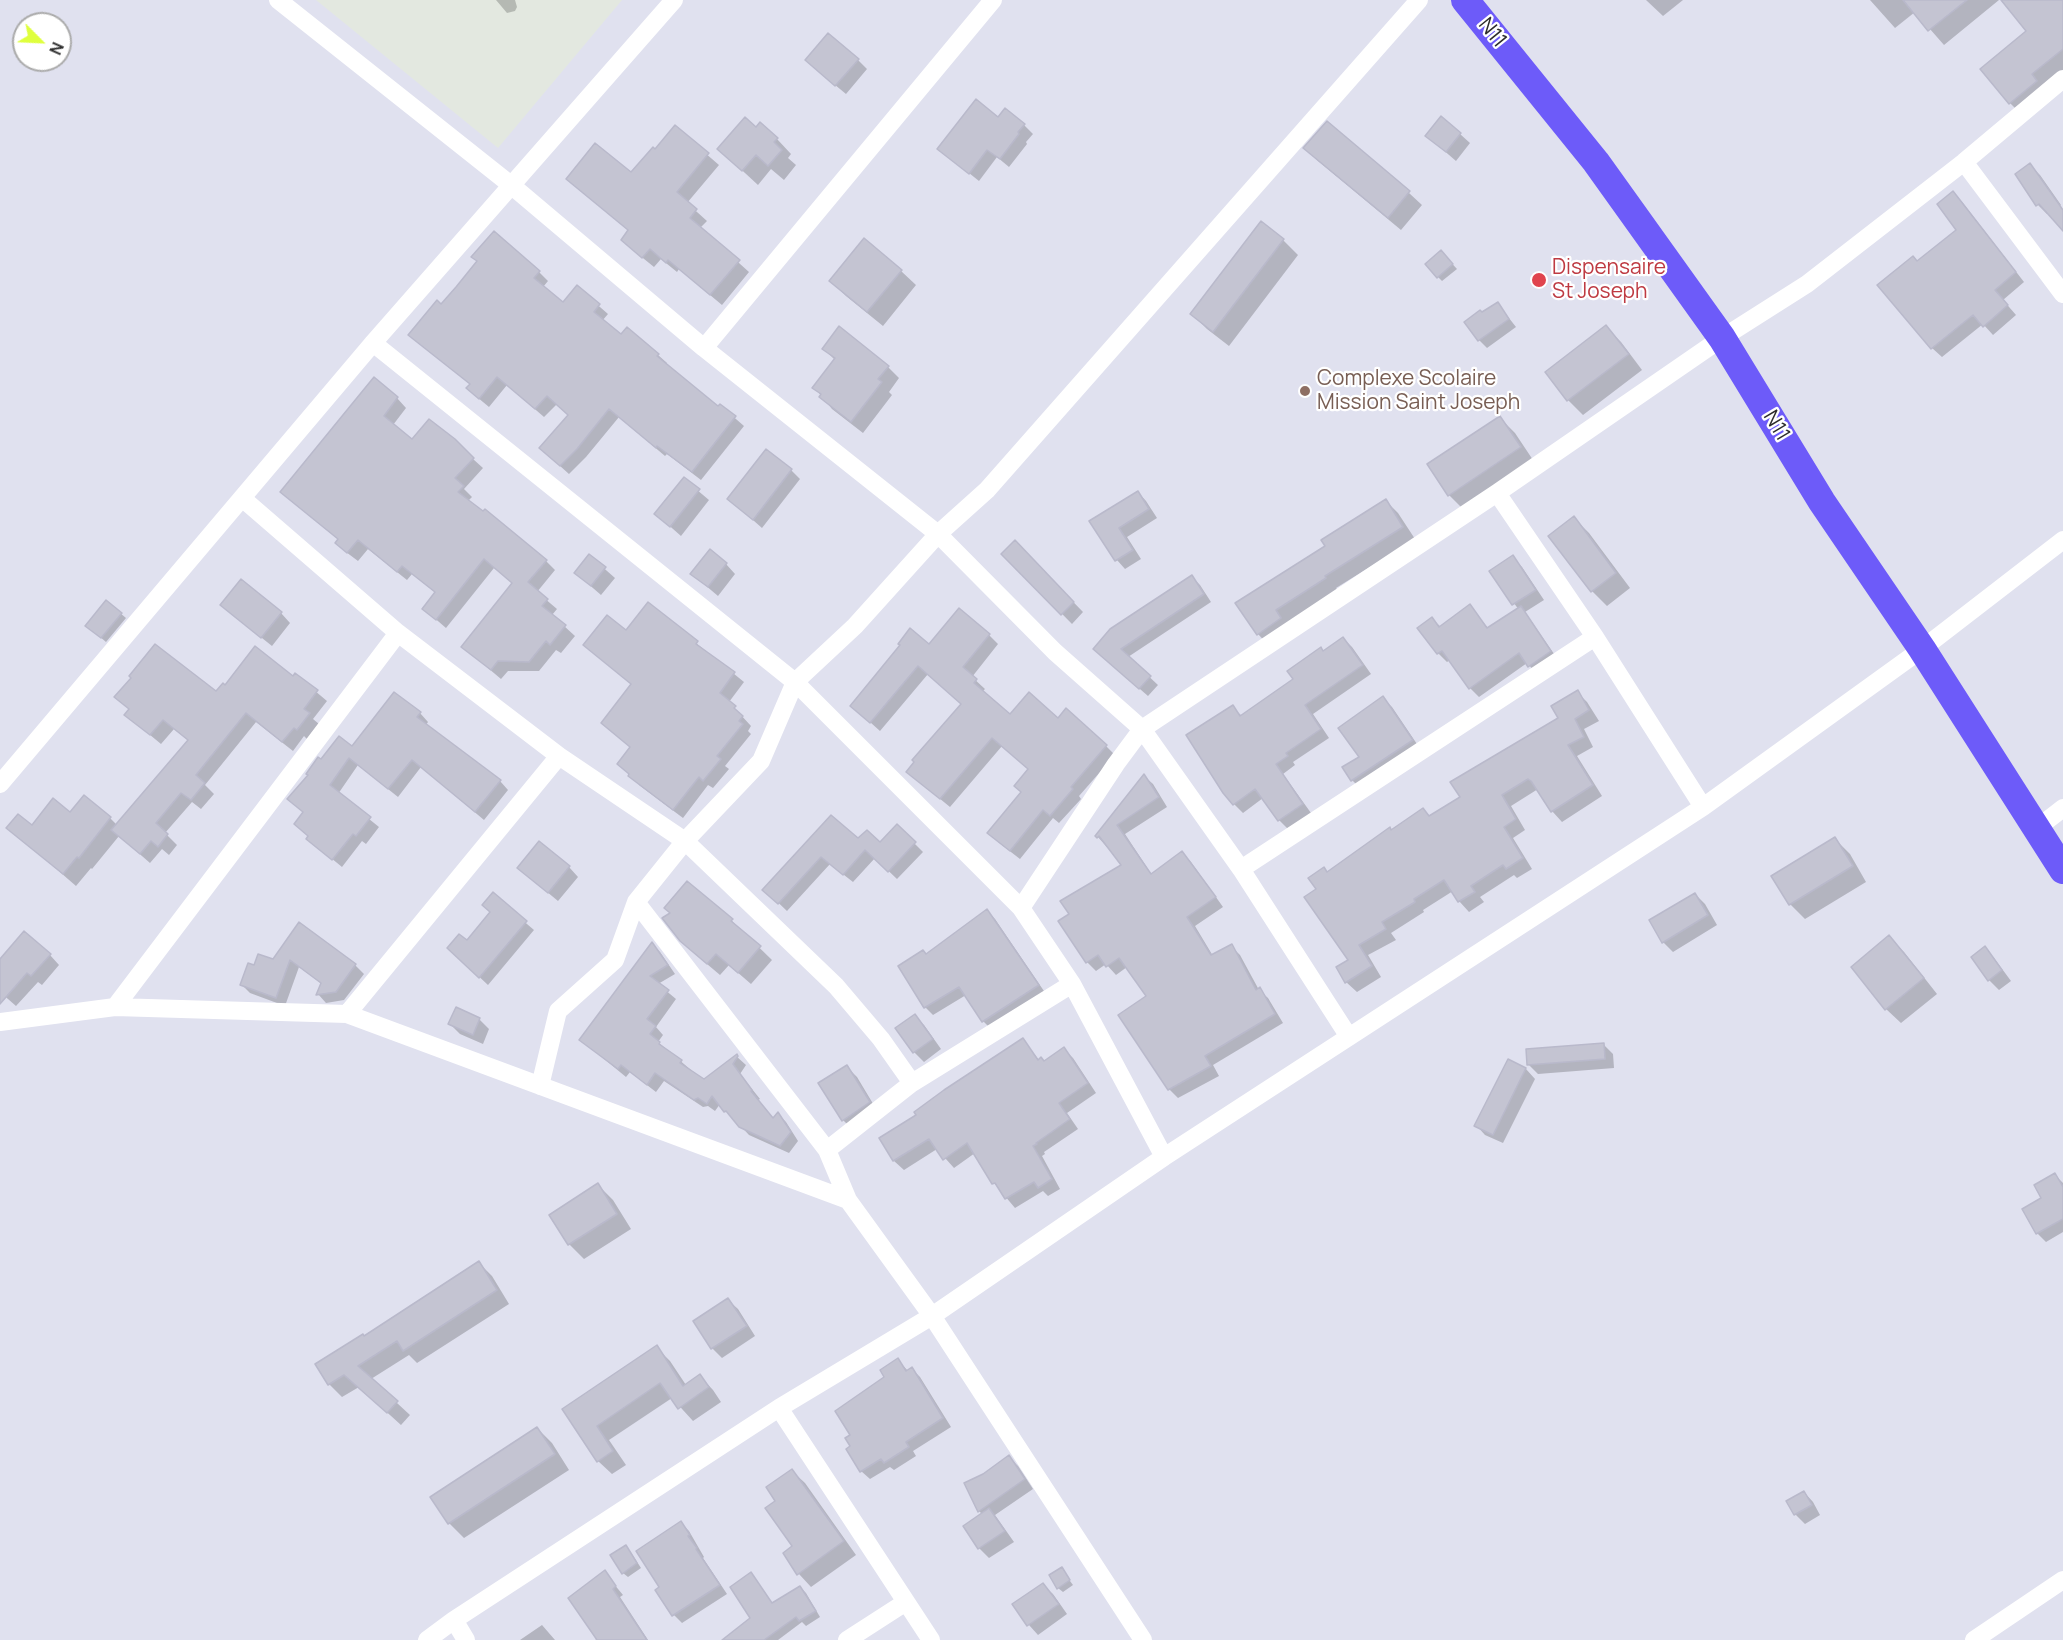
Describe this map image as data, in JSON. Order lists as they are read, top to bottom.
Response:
{
  "streets": {
    "main road": ["N11"]
  },
  "places": ["Dispensaire St Joseph", "Complexe Scolaire Mission Saint Joseph"],
  "north": "bottom right"
}
